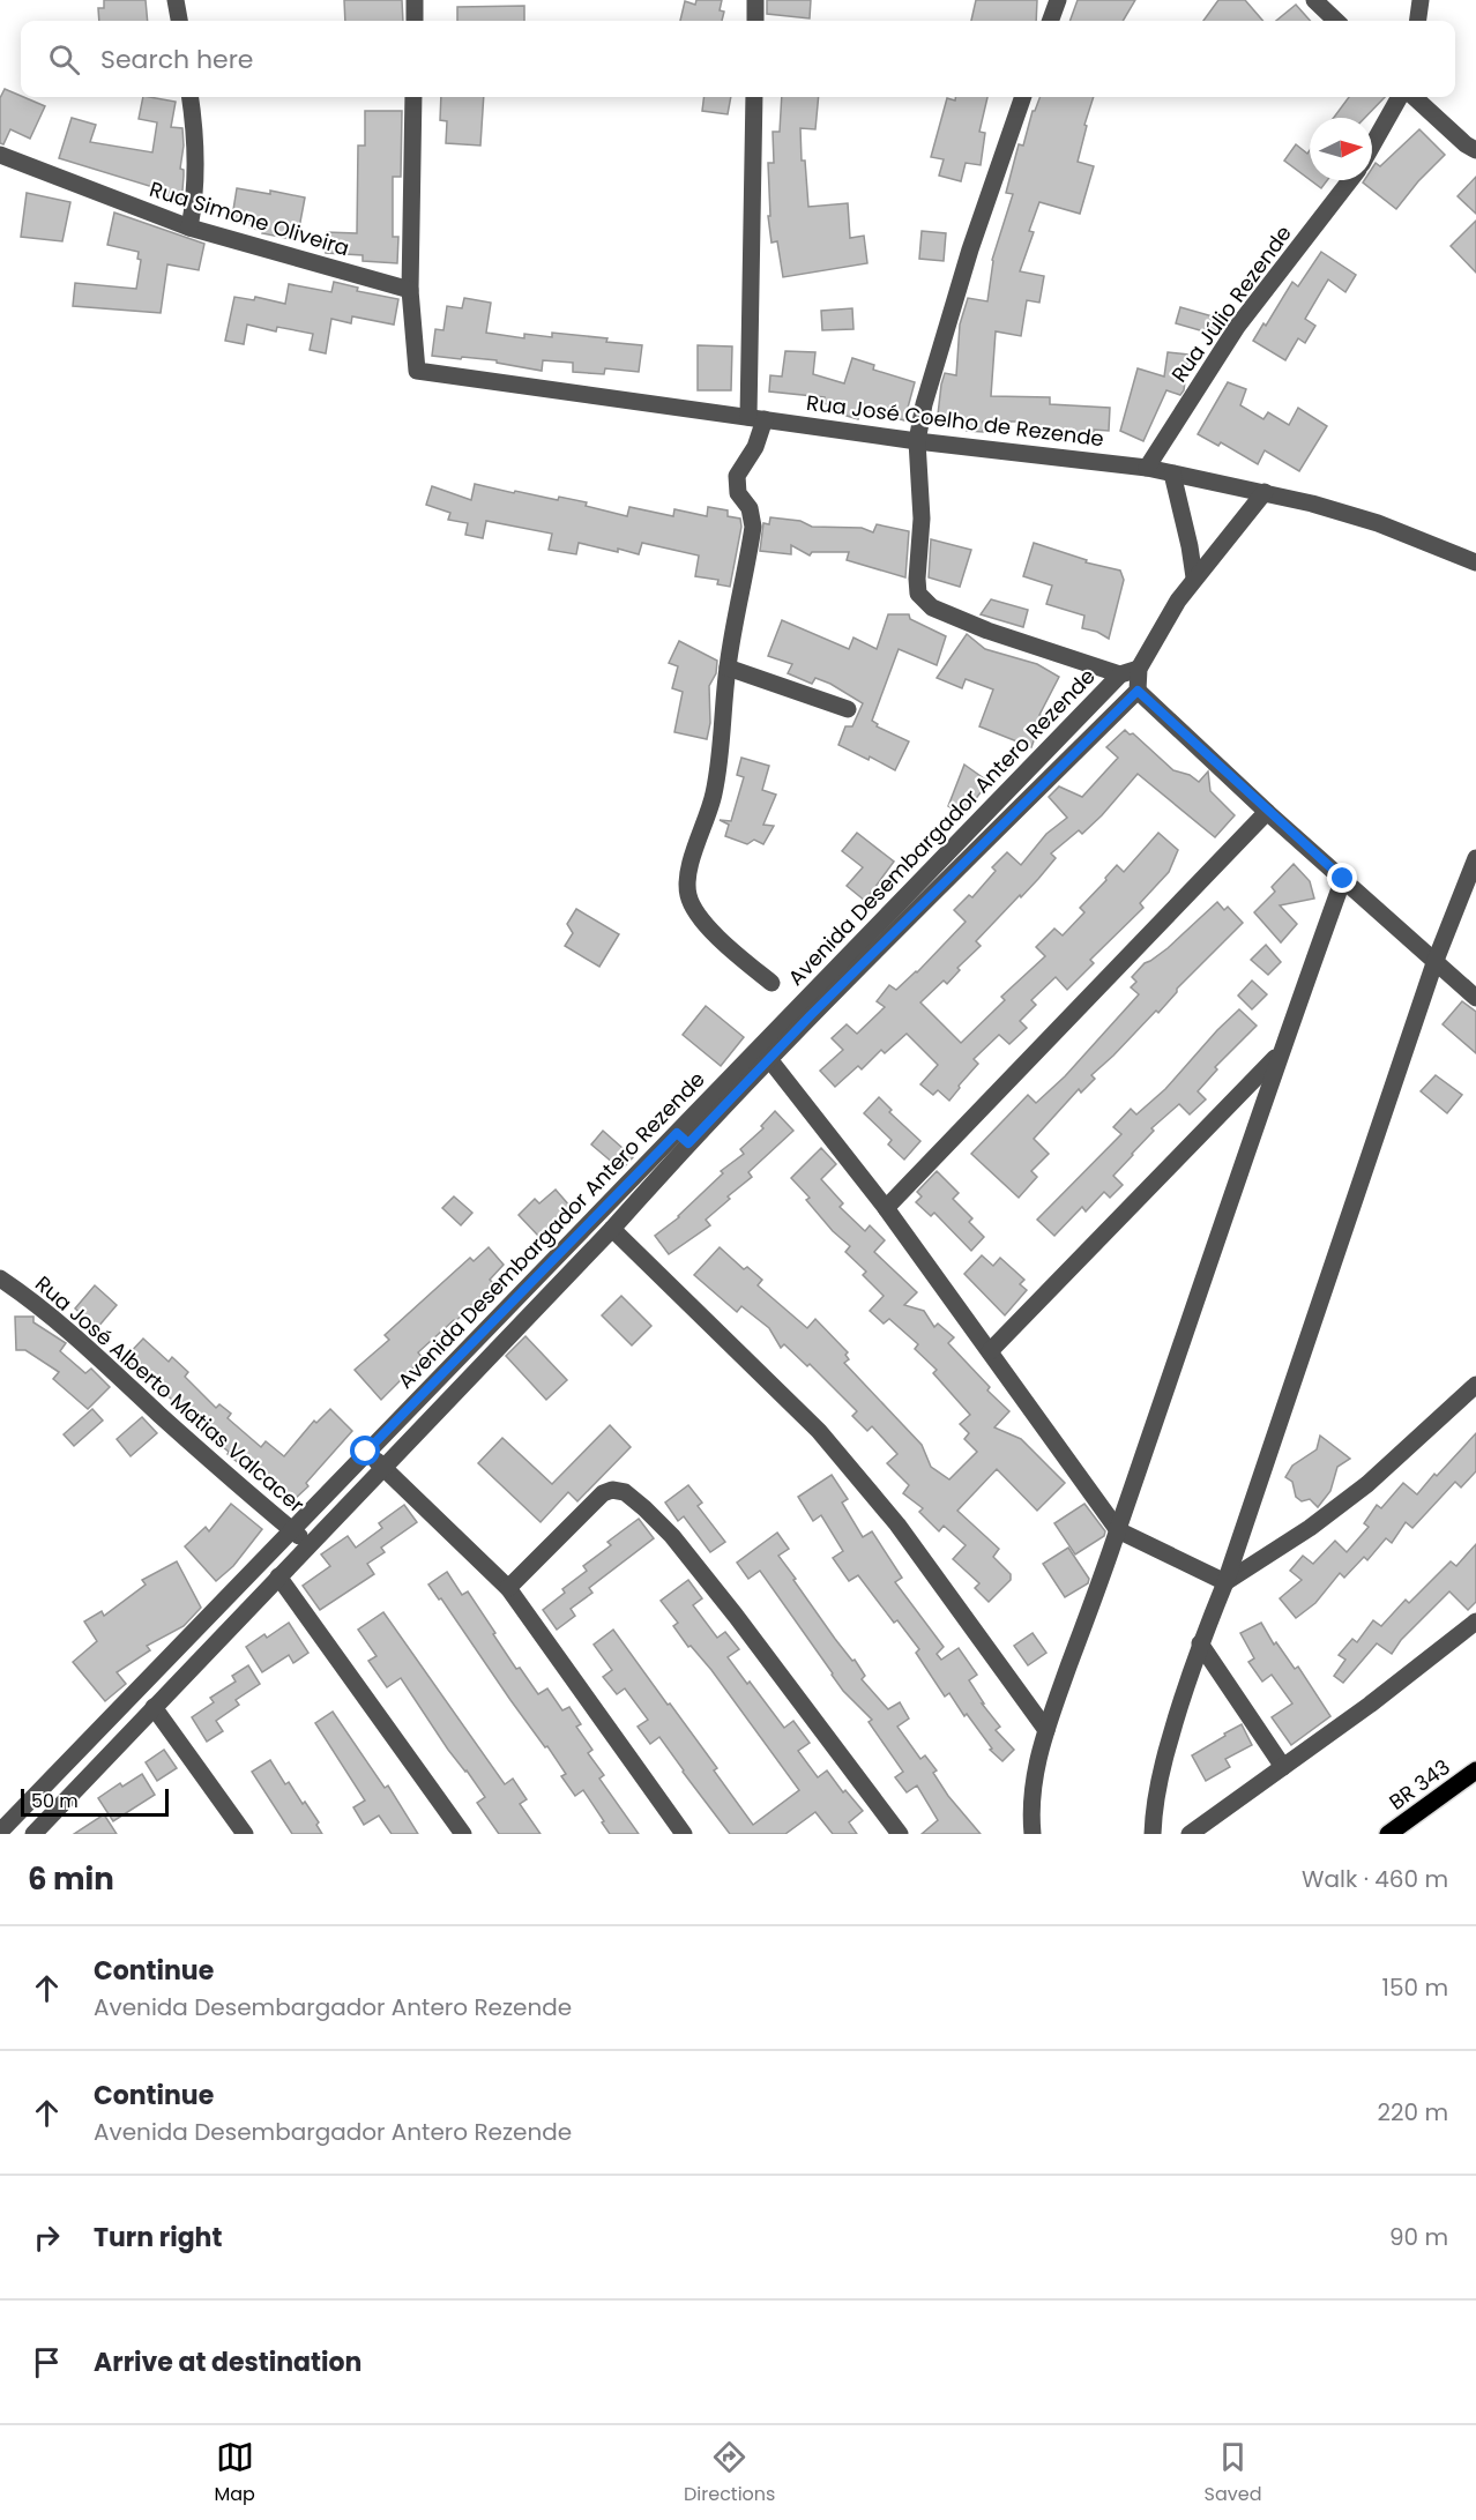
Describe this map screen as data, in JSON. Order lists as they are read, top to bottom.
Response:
{
  "streets": {
    "main road": ["BR 343"],
    "street": [
      "Rua Simone Oliveira",
      "Rua Júlio Rezende",
      "Rua José Coelho de Rezende",
      "Avenida Desembargador Antero Rezende",
      "Rua José Alberto Matias Valcacer"
    ]
  },
  "crossings": [
    ["Rua Simone Oliveira", "Rua José Coelho de Rezende"],
    ["Rua Júlio Rezende", "Rua José Coelho de Rezende"],
    ["Avenida Desembargador Antero Rezende", "Rua José Alberto Matias Valcacer"]
  ],
  "scale_bar": "50 m",
  "north": "right",
  "page": {
    "search": "Search here",
    "scale": "50 m",
    "heading": ["6 min", "Walk · 460 m"],
    "list": [
      ["Continue", "Avenida Desembargador Antero Rezende", "150 m"],
      ["Continue", "Avenida Desembargador Antero Rezende", "220 m"],
      ["Turn right", "90 m"],
      "Arrive at destination"
    ],
    "nav": ["Map", "Directions", "Saved"]
  }
}
